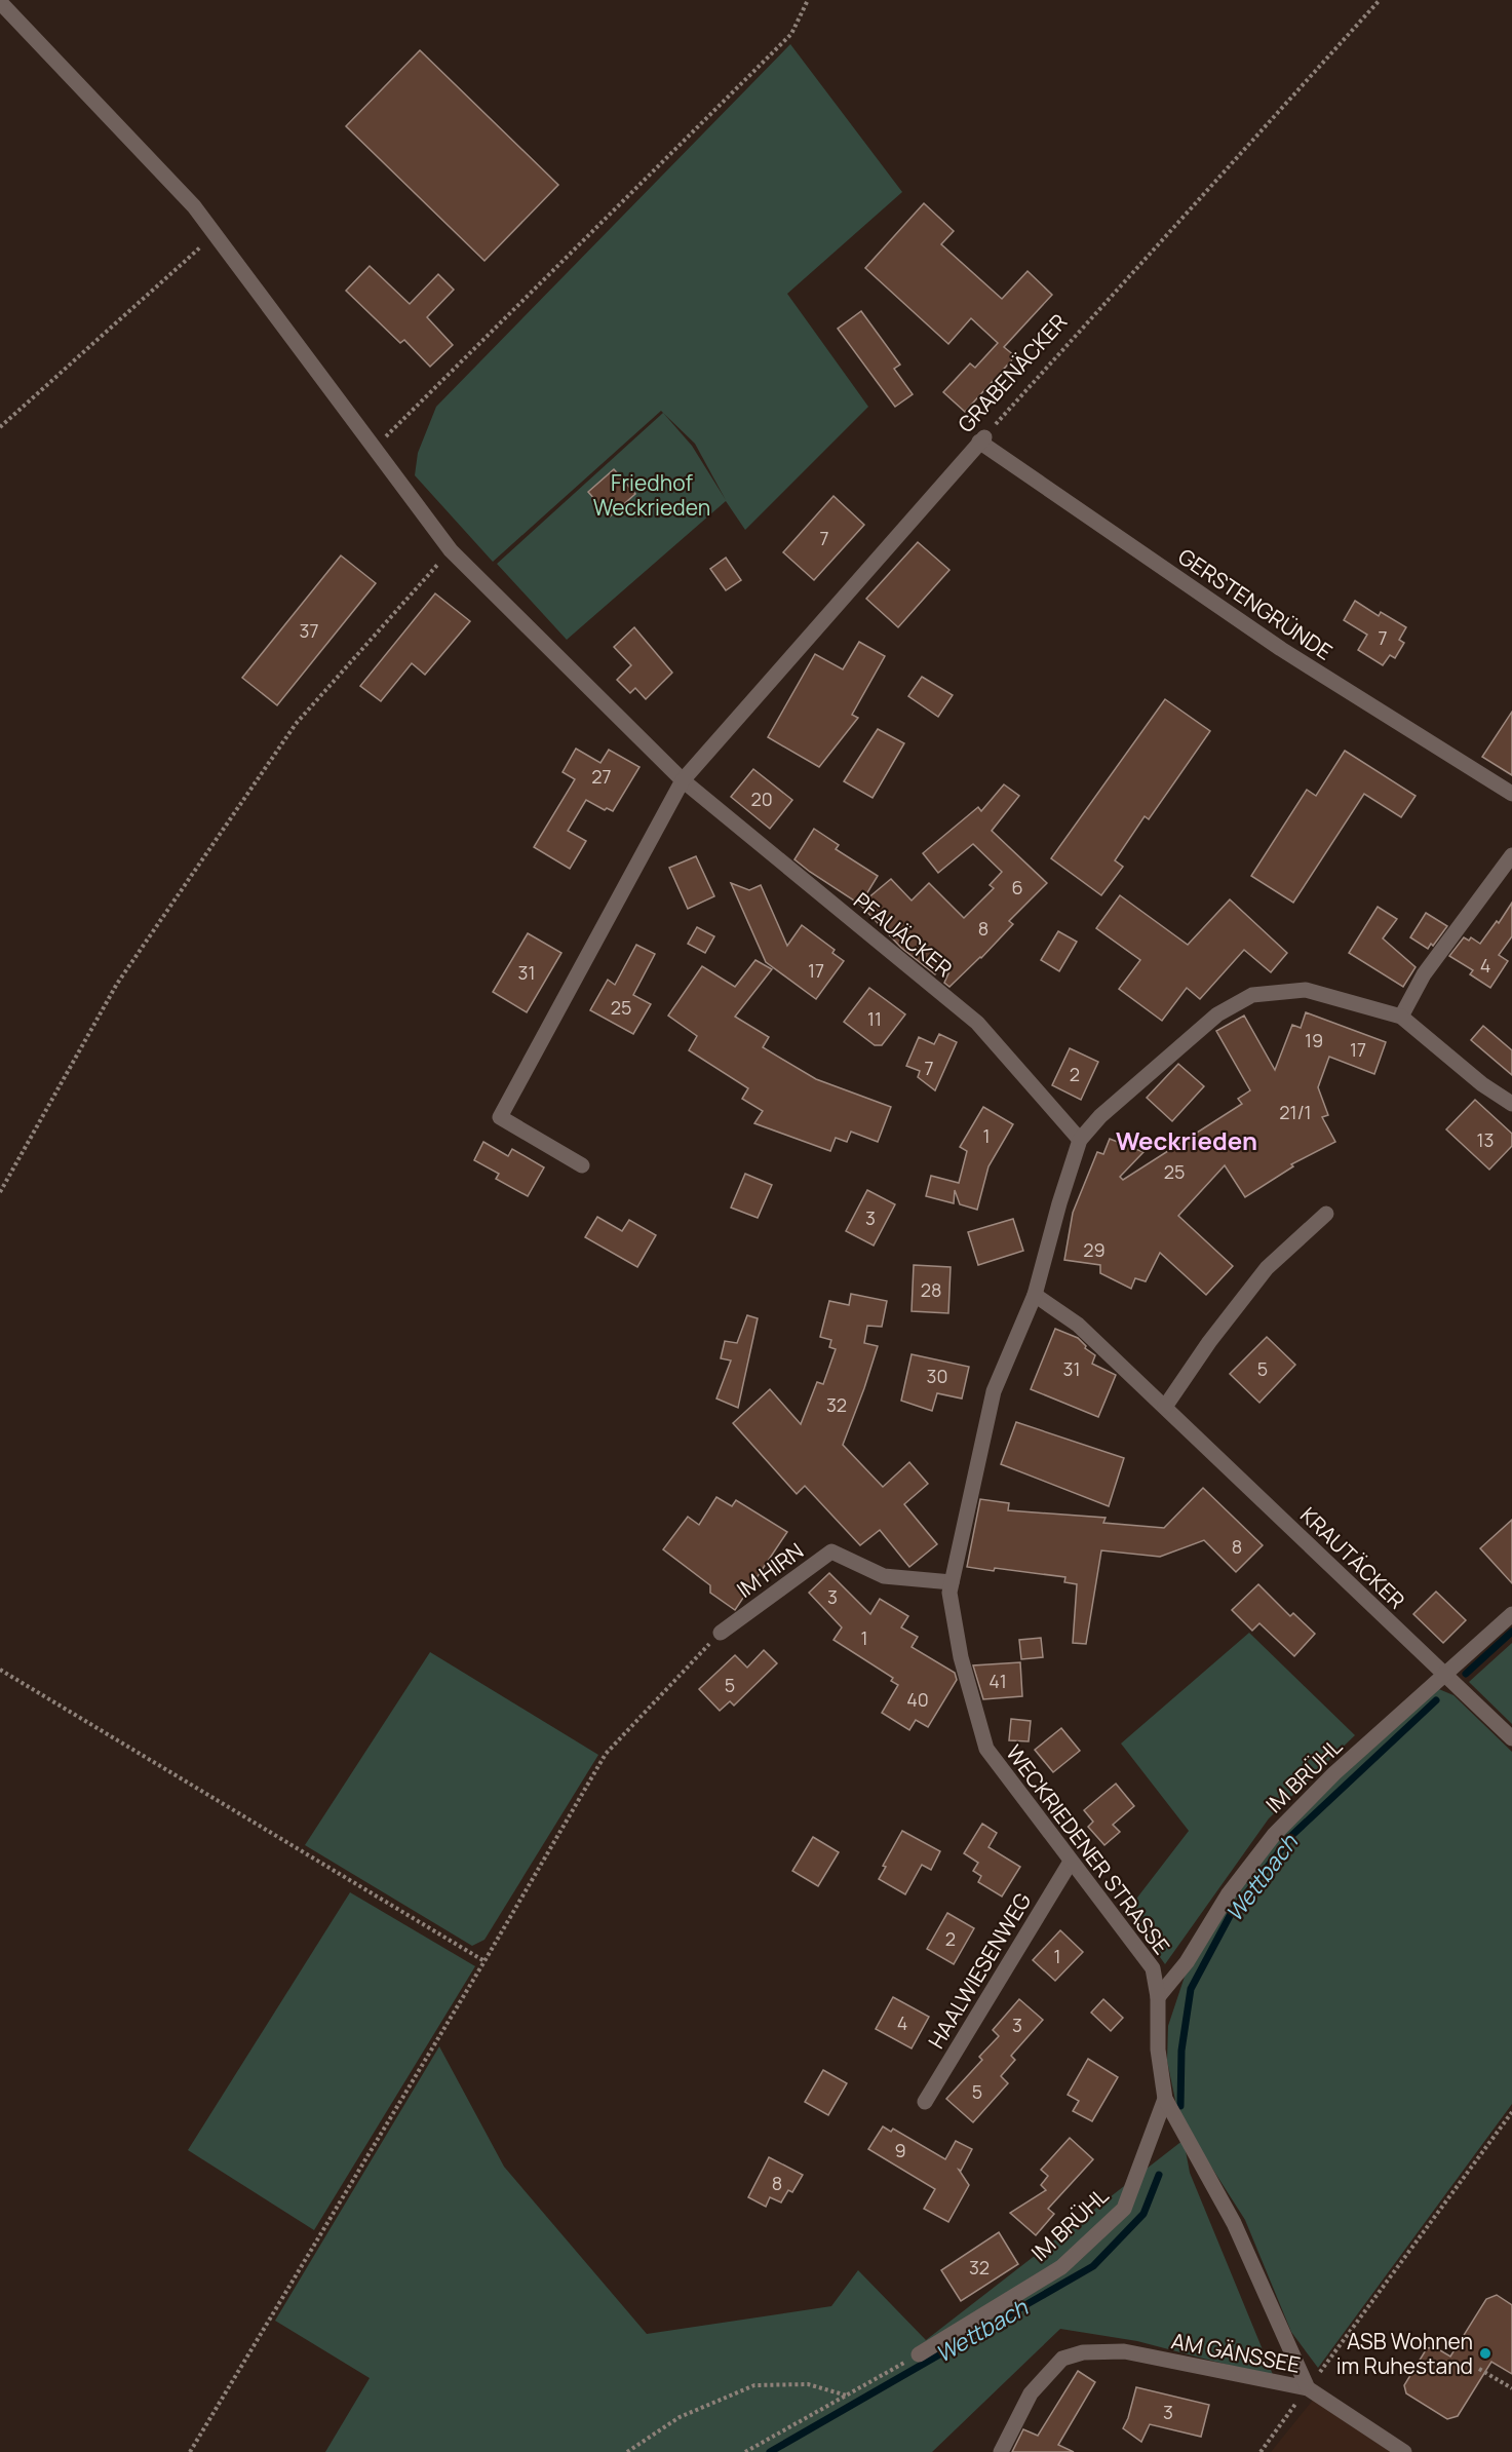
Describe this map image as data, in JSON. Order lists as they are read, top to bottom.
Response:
{
  "streets": {
    "street": [
      "GRABENÄCKER",
      "GERSTENGRÜNDE",
      "PFAUÄCKER",
      "KRAUTÄCKER",
      "IM HIRN",
      "IM BRÜHL",
      "WECKRIEDENER STRASSE",
      "HAALWIESENWEG",
      "AM GÄNSSEE"
    ]
  },
  "crossings": [
    ["GRABENÄCKER", "GERSTENGRÜNDE"],
    ["GRABENÄCKER", "PFAUÄCKER"],
    ["PFAUÄCKER", "WECKRIEDENER STRASSE"],
    ["KRAUTÄCKER", "IM BRÜHL"],
    ["KRAUTÄCKER", "WECKRIEDENER STRASSE"],
    ["IM HIRN", "WECKRIEDENER STRASSE"],
    ["IM BRÜHL", "WECKRIEDENER STRASSE"],
    ["WECKRIEDENER STRASSE", "HAALWIESENWEG"],
    ["WECKRIEDENER STRASSE", "AM GÄNSSEE"]
  ],
  "districts": ["Weckrieden"],
  "water": ["Wettbach"],
  "parks": ["Friedhof Weckrieden"],
  "places": ["ASB Wohnen im Ruhestand"],
  "house_numbers": [
    "7",
    "37",
    "7",
    "27",
    "20",
    "6",
    "8",
    "4",
    "17",
    "31",
    "25",
    "11",
    "19",
    "17",
    "7",
    "2",
    "21/1",
    "1",
    "13",
    "25",
    "3",
    "29",
    "28",
    "31",
    "5",
    "30",
    "32",
    "8",
    "3",
    "1",
    "41",
    "5",
    "40",
    "2",
    "1",
    "4",
    "3",
    "5",
    "9",
    "8",
    "32",
    "3"
  ]
}
